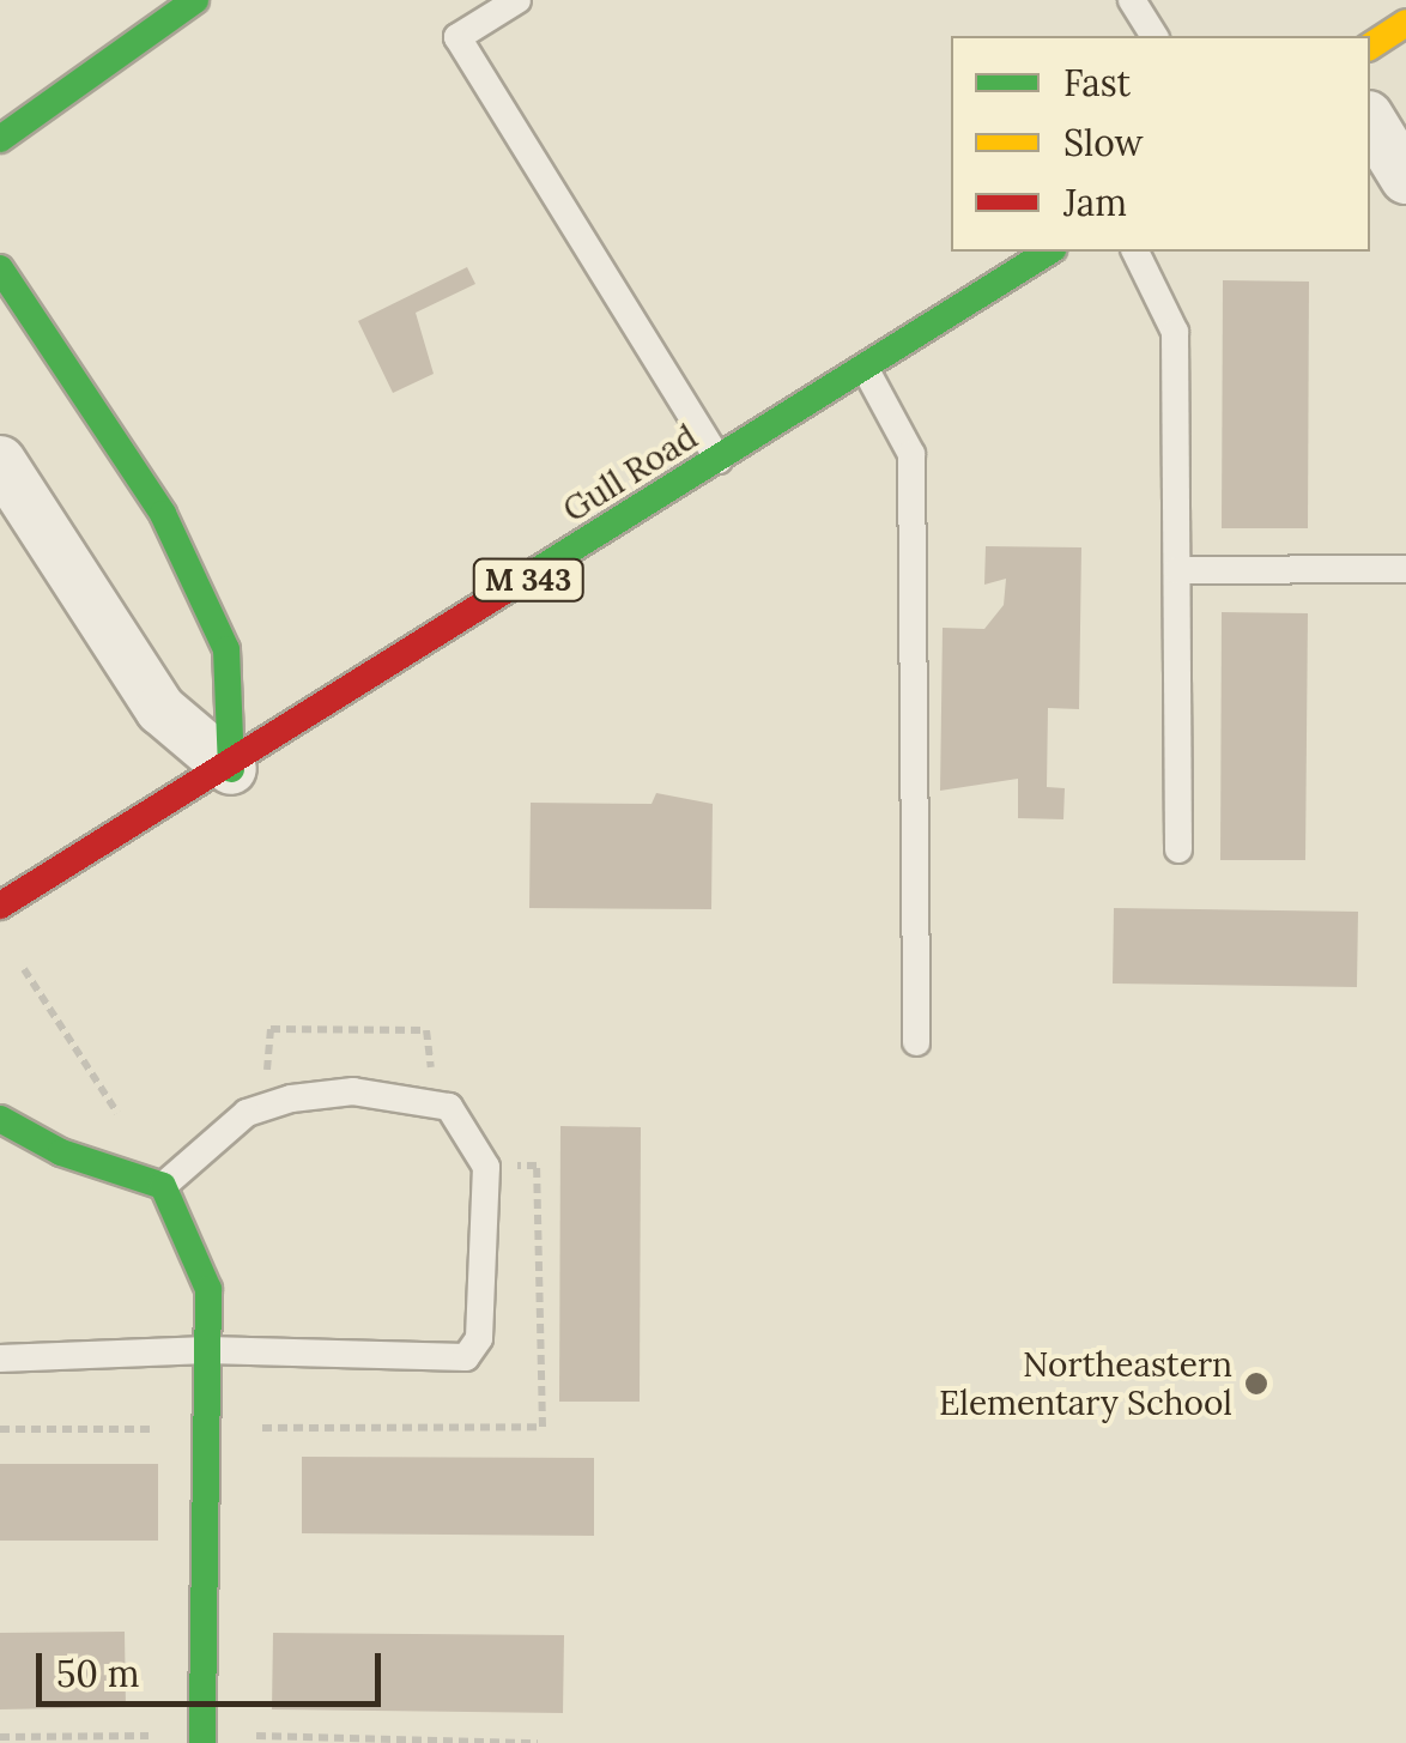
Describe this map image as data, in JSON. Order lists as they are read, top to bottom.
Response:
{
  "streets": {
    "street": ["Gull Road", "M 343"]
  },
  "places": ["Northeastern Elementary School"],
  "legend": ["Fast", "Slow", "Jam"],
  "scale_bar": "50 m"
}
